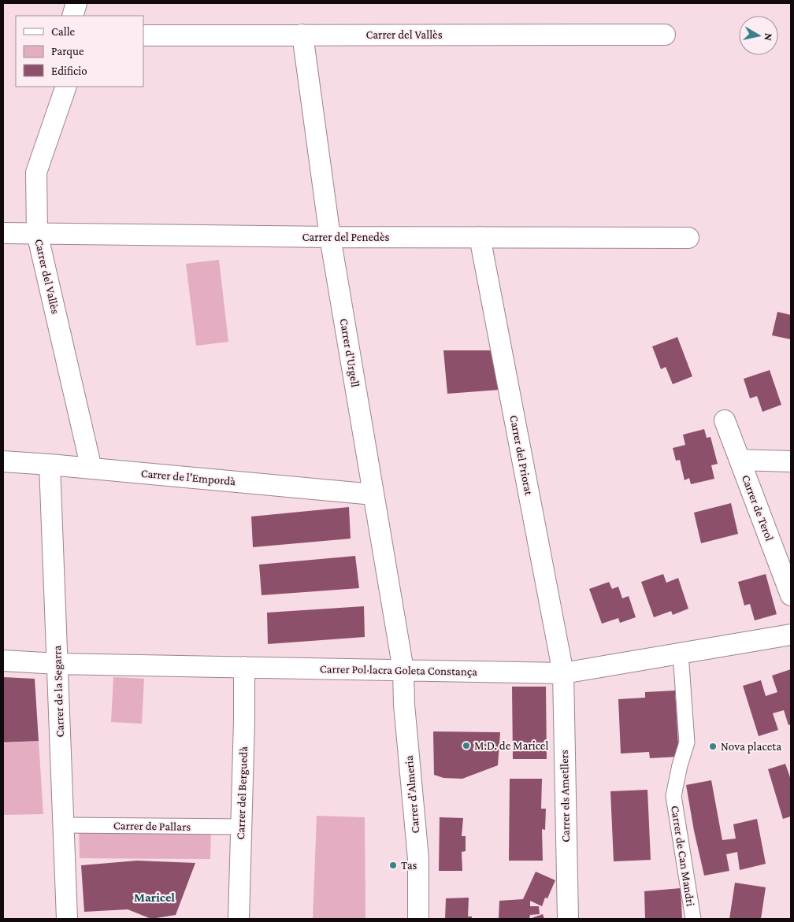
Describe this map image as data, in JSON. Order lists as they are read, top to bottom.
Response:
{
  "streets": {
    "street": [
      "Carrer del Vallès",
      "Carrer del Penedès",
      "Carrer d'Urgell",
      "Carrer del Priorat",
      "Carrer de l'Empordà",
      "Carrer de Terol",
      "Carrer Pol·lacra Goleta Constança",
      "Carrer de la Segarra",
      "Carrer del Berguedà",
      "Carrer d'Almeria",
      "Carrer els Ametllers",
      "Carrer de Pallars",
      "Carrer de Can Mandri"
    ]
  },
  "crossings": [
    ["Carrer del Vallès", "Carrer del Penedès"],
    ["Carrer del Vallès", "Carrer d'Urgell"],
    ["Carrer del Vallès", "Carrer de l'Empordà"],
    ["Carrer del Penedès", "Carrer d'Urgell"],
    ["Carrer del Penedès", "Carrer del Priorat"],
    ["Carrer d'Urgell", "Carrer de l'Empordà"],
    ["Carrer d'Urgell", "Carrer Pol·lacra Goleta Constança"],
    ["Carrer d'Urgell", "Carrer d'Almeria"],
    ["Carrer del Priorat", "Carrer Pol·lacra Goleta Constança"],
    ["Carrer del Priorat", "Carrer els Ametllers"],
    ["Carrer de l'Empordà", "Carrer de la Segarra"],
    ["Carrer Pol·lacra Goleta Constança", "Carrer de la Segarra"],
    ["Carrer Pol·lacra Goleta Constança", "Carrer del Berguedà"],
    ["Carrer Pol·lacra Goleta Constança", "Carrer d'Almeria"],
    ["Carrer Pol·lacra Goleta Constança", "Carrer els Ametllers"],
    ["Carrer Pol·lacra Goleta Constança", "Carrer de Can Mandri"],
    ["Carrer de la Segarra", "Carrer de Pallars"],
    ["Carrer del Berguedà", "Carrer de Pallars"]
  ],
  "districts": ["Maricel"],
  "places": ["M.D. de Maricel", "Nova placeta", "Tas"],
  "legend": ["Calle", "Parque", "Edificio"],
  "north": "right"
}
